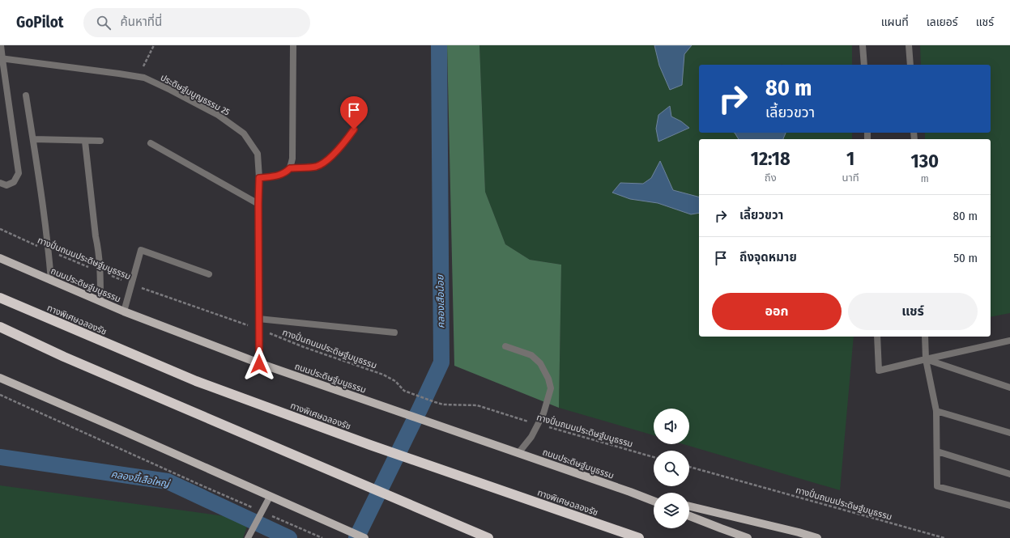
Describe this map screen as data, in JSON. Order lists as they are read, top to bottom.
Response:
{
  "streets": {
    "highway": ["ทางพิเศษฉลองรัช"],
    "main road": ["ถนนประดิษฐ์มนูธรรม"],
    "street": ["ประดิษฐ์มนูญธรรม 25"],
    "path": ["ทางปั่นถนนประดิษฐ์มนูธรรม"]
  },
  "crossings": [
    ["ประดิษฐ์มนูญธรรม 25", "ทางปั่นถนนประดิษฐ์มนูธรรม"],
    ["ประดิษฐ์มนูญธรรม 25", "ถนนประดิษฐ์มนูธรรม"]
  ],
  "water": ["คลองเสือน้อย", "คลองขี้เสือใหญ่"],
  "page": {
    "header": "GoPilot",
    "search": "ค้นหาที่นี่",
    "nav": ["แผนที่", "เลเยอร์", "แชร์"],
    "turn": ["80 m", "เลี้ยวขวา"],
    "eta": [
      "12:18",
      "ถึง",
      "1",
      "นาที",
      "130",
      "m"
    ],
    "list": [
      {
        "name": "เลี้ยวขวา",
        "value": "80 m"
      },
      {
        "name": "ถึงจุดหมาย",
        "value": "50 m"
      }
    ],
    "buttons": ["ออก", "แชร์"]
  }
}
